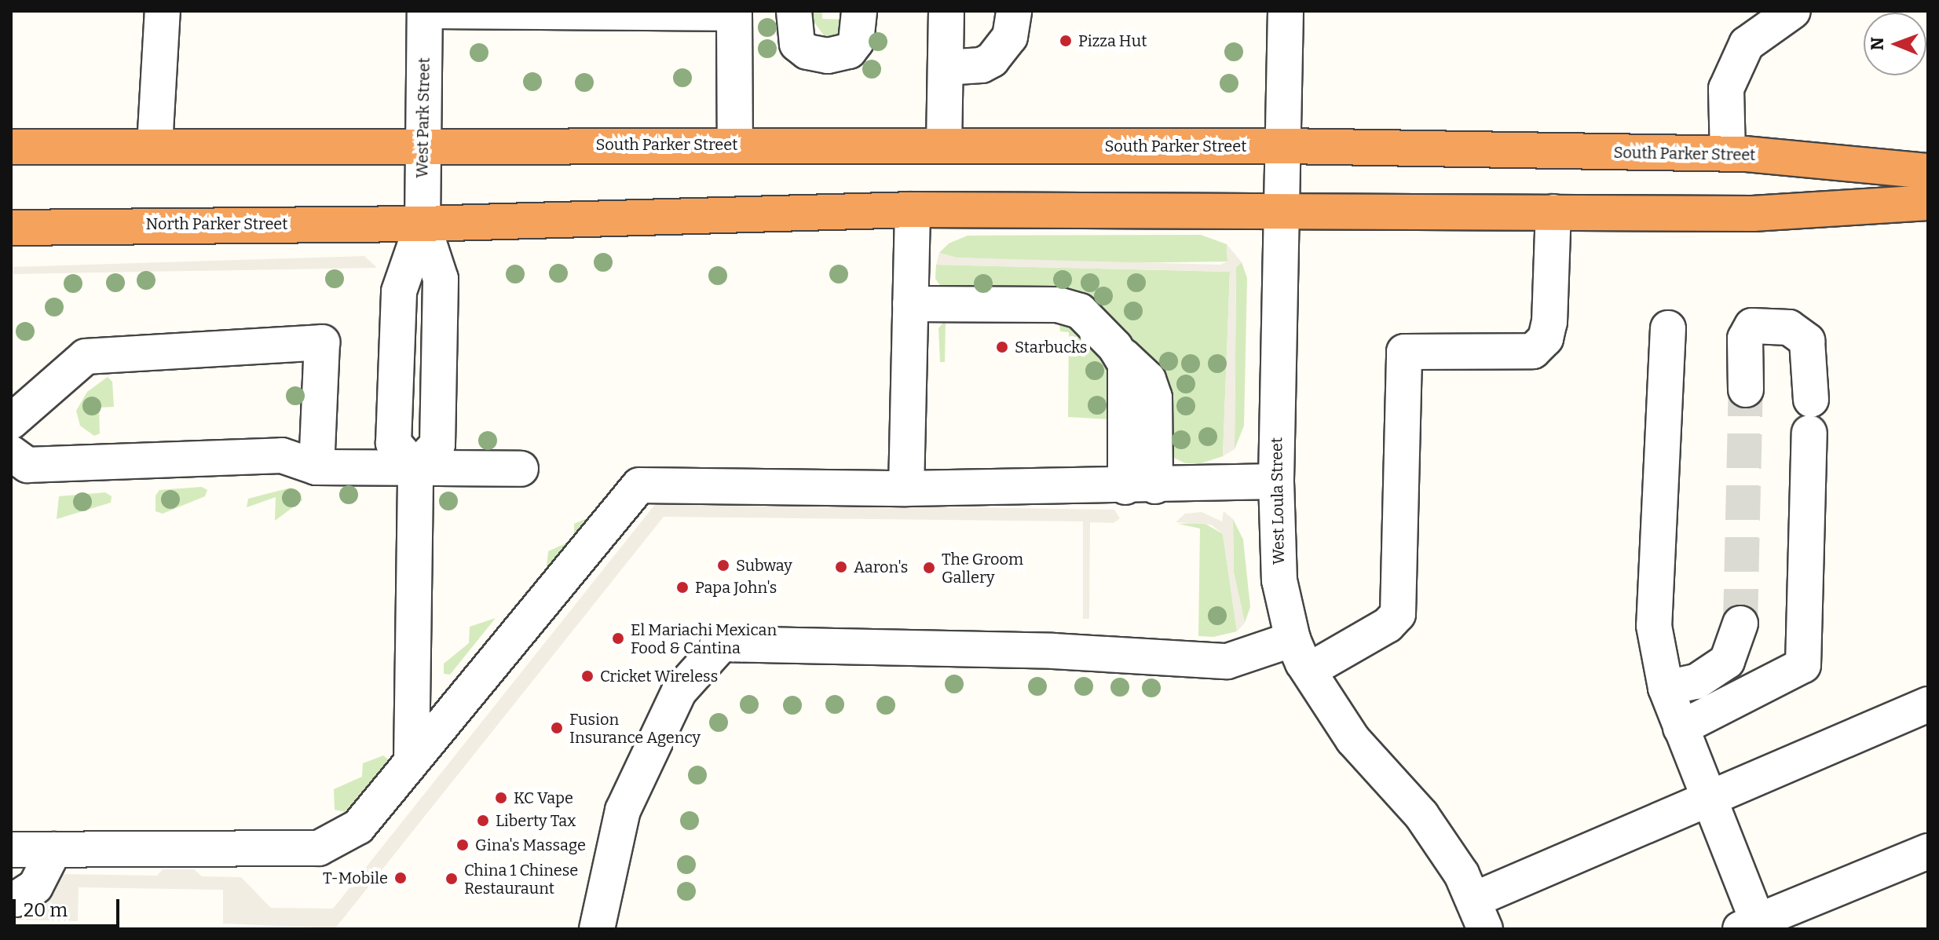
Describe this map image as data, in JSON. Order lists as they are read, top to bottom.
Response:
{
  "streets": {
    "highway": ["South Parker Street", "North Parker Street"],
    "street": ["West Park Street", "West Loula Street"]
  },
  "crossings": [
    ["West Park Street", "South Parker Street"],
    ["West Park Street", "North Parker Street"],
    ["South Parker Street", "West Loula Street"]
  ],
  "places": [
    "Pizza Hut",
    "Starbucks",
    "Subway",
    "Aaron's",
    "The Groom Gallery",
    "Papa John's",
    "El Mariachi Mexican Food & Cantina",
    "Cricket Wireless",
    "Fusion Insurance Agency",
    "KC Vape",
    "Liberty Tax",
    "Gina's Massage",
    "T-Mobile",
    "China 1 Chinese Restauraunt"
  ],
  "scale_bar": "20 m",
  "north": "left"
}
